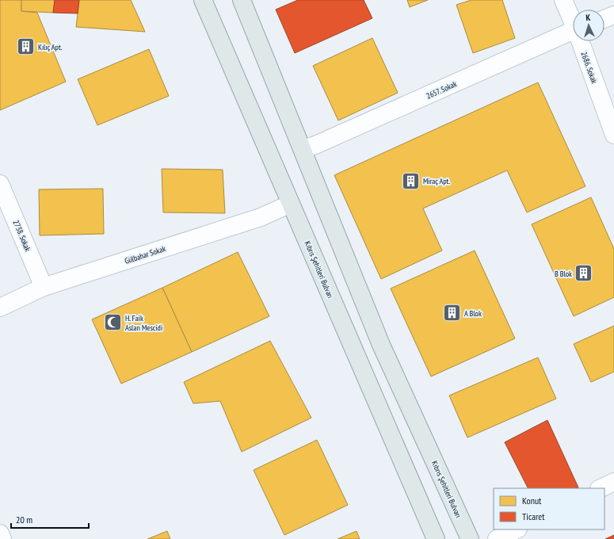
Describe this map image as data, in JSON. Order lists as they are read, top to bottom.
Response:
{
  "streets": {
    "main road": ["Kıbrıs Şehitleri Bulvarı"],
    "street": [
      "2686. Sokak",
      "2657. Sokak",
      "2738. Sokak",
      "Gülbahar Sokak"
    ]
  },
  "crossings": [
    ["2657. Sokak", "Kıbrıs Şehitleri Bulvarı"],
    ["2738. Sokak", "Gülbahar Sokak"],
    ["Gülbahar Sokak", "Kıbrıs Şehitleri Bulvarı"]
  ],
  "places": {
    "building": [
      "Kılıç Apt.",
      "Miraç Apt.",
      "B Blok",
      "A Blok"
    ],
    "mosque": ["H. Faik Aslan Mescidi"]
  },
  "legend": ["Konut", "Ticaret"],
  "scale_bar": "20 m",
  "north": "top"
}
